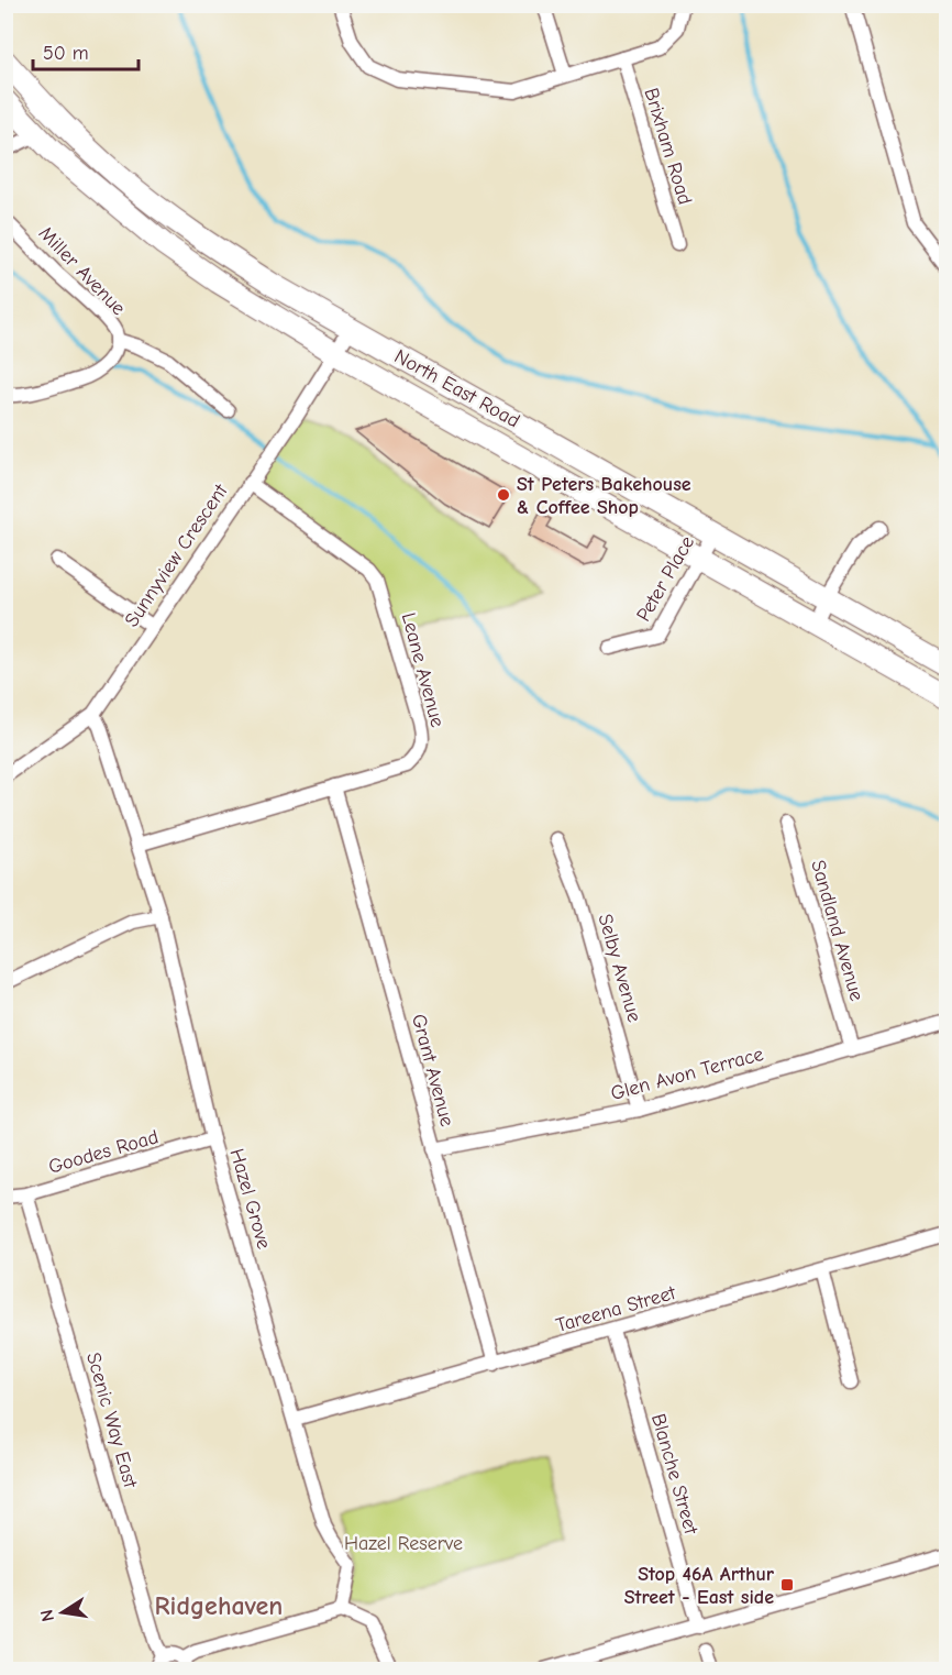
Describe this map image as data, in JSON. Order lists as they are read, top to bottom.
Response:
{
  "streets": {
    "main road": ["North East Road"],
    "street": [
      "Brixham Road",
      "Miller Avenue",
      "Sunnyview Crescent",
      "Peter Place",
      "Leane Avenue",
      "Sandland Avenue",
      "Selby Avenue",
      "Grant Avenue",
      "Glen Avon Terrace",
      "Goodes Road",
      "Hazel Grove",
      "Tareena Street",
      "Scenic Way East",
      "Blanche Street"
    ]
  },
  "crossings": [
    ["North East Road", "Sunnyview Crescent"],
    ["North East Road", "Peter Place"],
    ["Sunnyview Crescent", "Leane Avenue"],
    ["Sunnyview Crescent", "Hazel Grove"],
    ["Leane Avenue", "Grant Avenue"],
    ["Leane Avenue", "Hazel Grove"],
    ["Sandland Avenue", "Glen Avon Terrace"],
    ["Selby Avenue", "Glen Avon Terrace"],
    ["Grant Avenue", "Glen Avon Terrace"],
    ["Grant Avenue", "Tareena Street"],
    ["Goodes Road", "Hazel Grove"],
    ["Goodes Road", "Scenic Way East"],
    ["Hazel Grove", "Tareena Street"],
    ["Tareena Street", "Blanche Street"]
  ],
  "districts": ["Ridgehaven"],
  "parks": ["Hazel Reserve"],
  "places": {
    "other": ["St Peters Bakehouse & Coffee Shop"],
    "transit": ["Stop 46A Arthur Street - East side"]
  },
  "scale_bar": "50 m",
  "north": "left"
}
